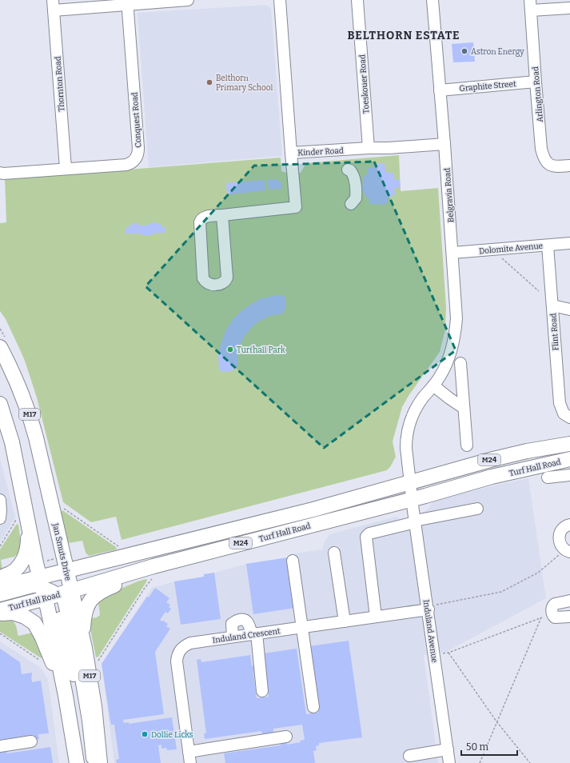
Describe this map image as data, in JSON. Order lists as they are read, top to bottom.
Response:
{
  "streets": {
    "main road": [
      "M17",
      "M24",
      "Turf Hall Road",
      "Jan Smuts Drive"
    ],
    "street": [
      "Thornton Road",
      "Toeskouer Road",
      "Graphite Street",
      "Arlington Road",
      "Conquest Road",
      "Kinder Road",
      "Belgravia Road",
      "Dolomite Avenue",
      "Flint Road",
      "Induland Avenue",
      "Induland Crescent"
    ]
  },
  "crossings": [
    ["Thornton Road", "Conquest Road"],
    ["Toeskouer Road", "Kinder Road"],
    ["Graphite Street", "Arlington Road"],
    ["Graphite Street", "Belgravia Road"],
    ["Kinder Road", "Belgravia Road"],
    ["Belgravia Road", "Dolomite Avenue"],
    ["Belgravia Road", "Turf Hall Road"],
    ["Belgravia Road", "Induland Avenue"],
    ["Dolomite Avenue", "Flint Road"],
    ["Turf Hall Road", "Jan Smuts Drive"],
    ["Turf Hall Road", "Induland Avenue"],
    ["Induland Avenue", "Induland Crescent"]
  ],
  "districts": ["BELTHORN ESTATE"],
  "places": [
    "Astron Energy",
    "Belthorn Primary School",
    "Turfhall Park",
    "Dollie Licks"
  ],
  "scale_bar": "50 m"
}
